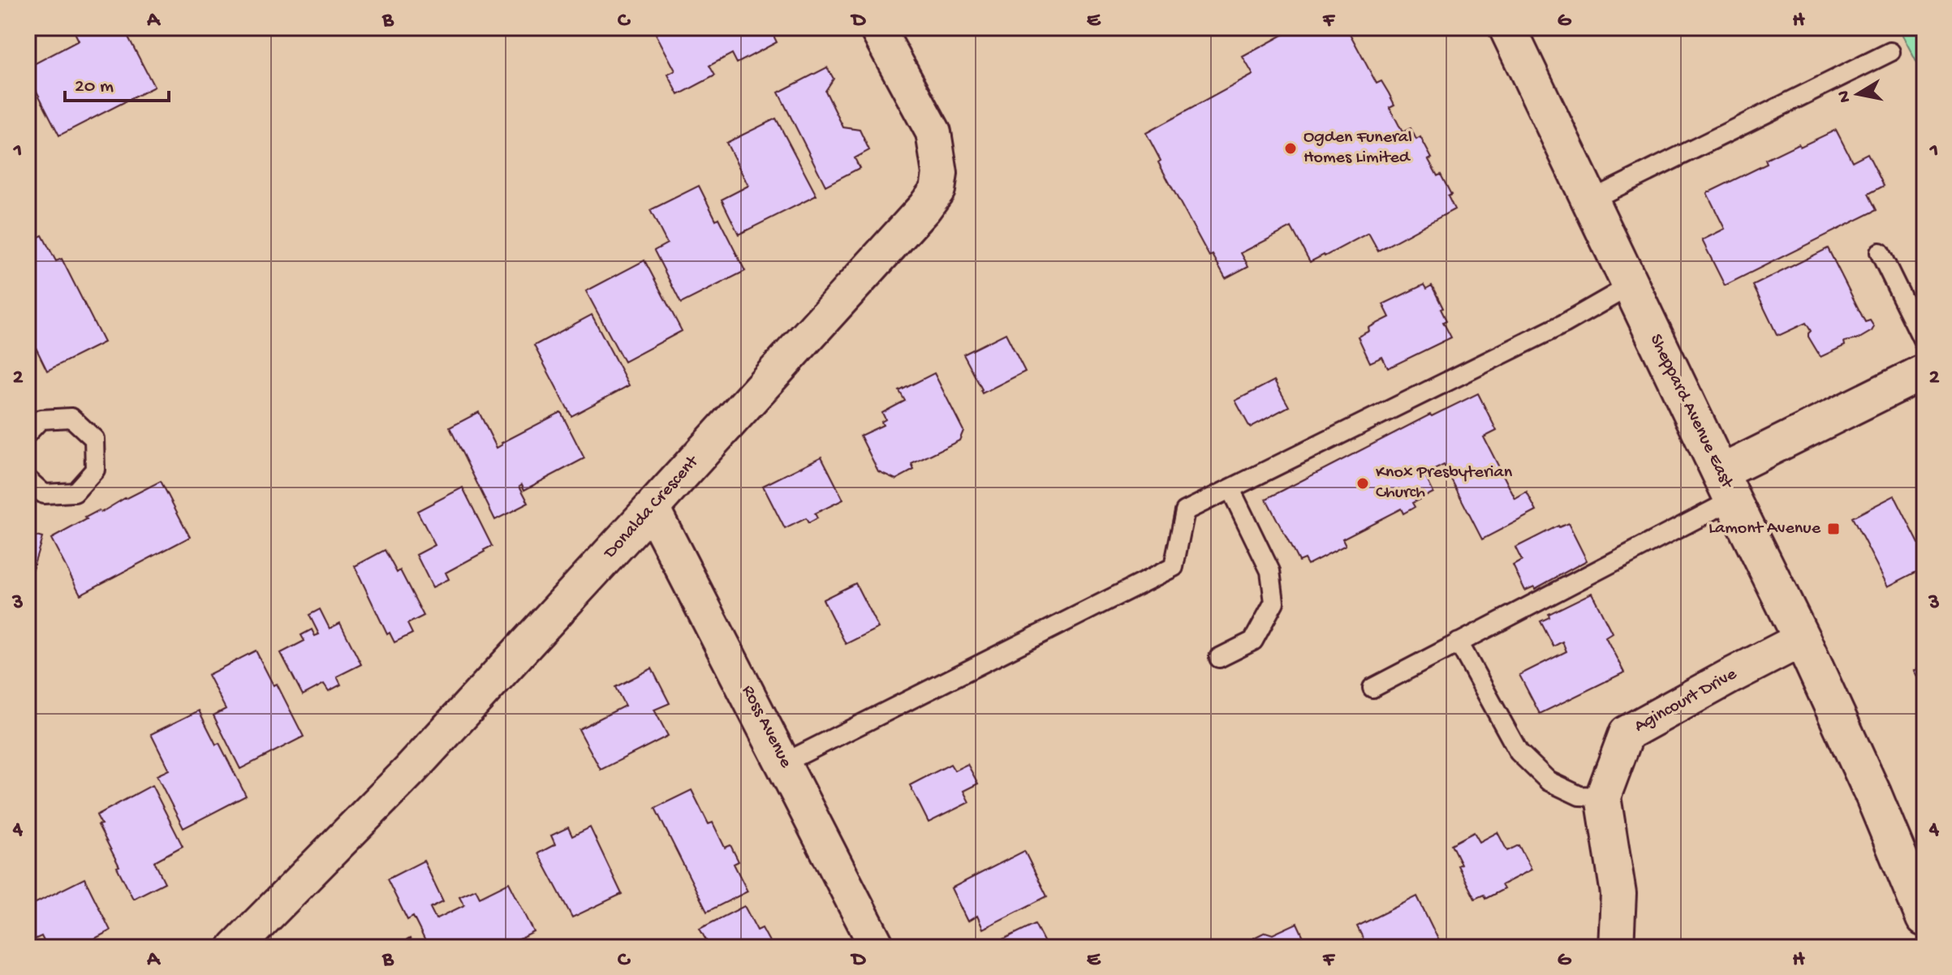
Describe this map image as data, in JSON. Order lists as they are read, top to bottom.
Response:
{
  "streets": {
    "main road": ["Sheppard Avenue East"],
    "street": ["Donalda Crescent", "Agincourt Drive", "Ross Avenue"]
  },
  "crossings": [
    ["Sheppard Avenue East", "Agincourt Drive"],
    ["Donalda Crescent", "Ross Avenue"]
  ],
  "places": {
    "other": ["Ogden Funeral Homes Limited", "Knox Presbyterian Church"],
    "transit": ["Lamont Avenue"]
  },
  "scale_bar": "20 m",
  "north": "left",
  "grid": {
    "columns": [
      "A",
      "B",
      "C",
      "D",
      "E",
      "F",
      "G",
      "H"
    ],
    "rows": [
      "1",
      "2",
      "3",
      "4"
    ]
  }
}
